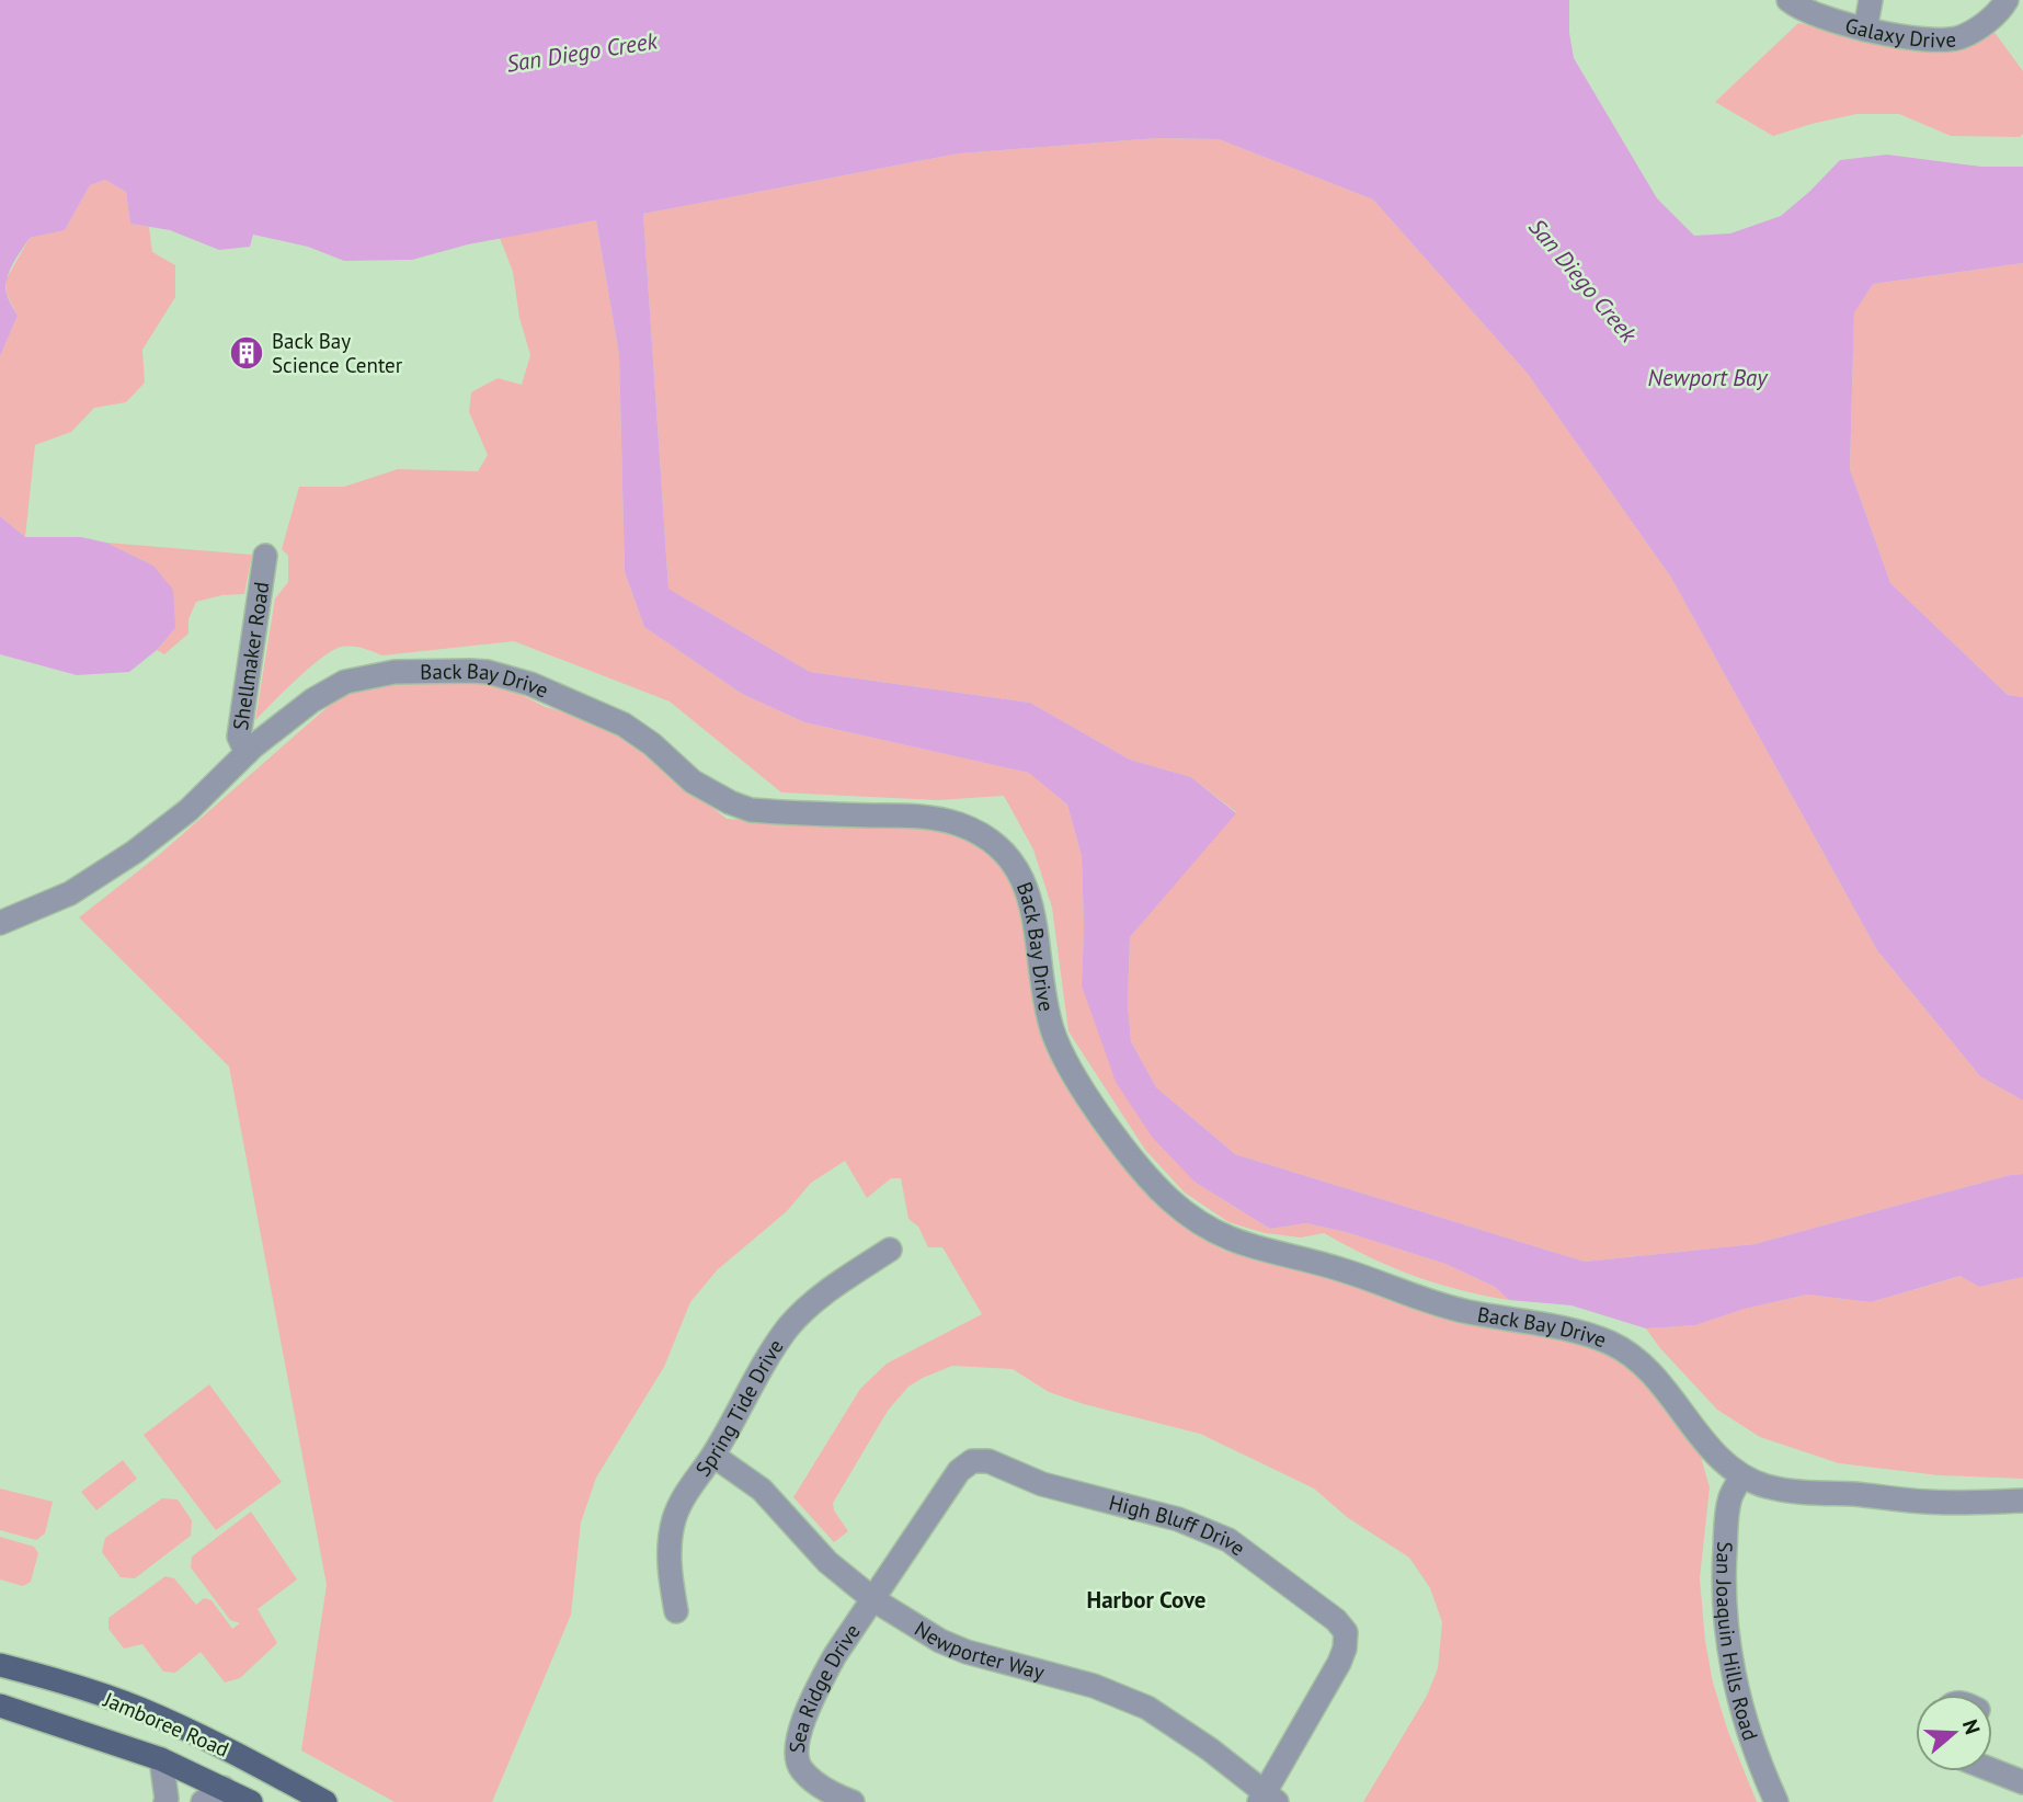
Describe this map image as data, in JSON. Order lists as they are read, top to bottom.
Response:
{
  "streets": {
    "main road": ["Jamboree Road"],
    "street": [
      "Galaxy Drive",
      "Shellmaker Road",
      "Back Bay Drive",
      "Spring Tide Drive",
      "High Bluff Drive",
      "San Joaquin Hills Road",
      "Newporter Way",
      "Sea Ridge Drive"
    ]
  },
  "crossings": [
    ["Shellmaker Road", "Back Bay Drive"],
    ["Back Bay Drive", "San Joaquin Hills Road"],
    ["Spring Tide Drive", "Newporter Way"],
    ["High Bluff Drive", "Newporter Way"],
    ["High Bluff Drive", "Sea Ridge Drive"],
    ["Newporter Way", "Sea Ridge Drive"]
  ],
  "districts": ["Harbor Cove"],
  "water": ["San Diego Creek", "Newport Bay"],
  "places": {
    "building": ["Back Bay Science Center"]
  },
  "north": "right"
}
